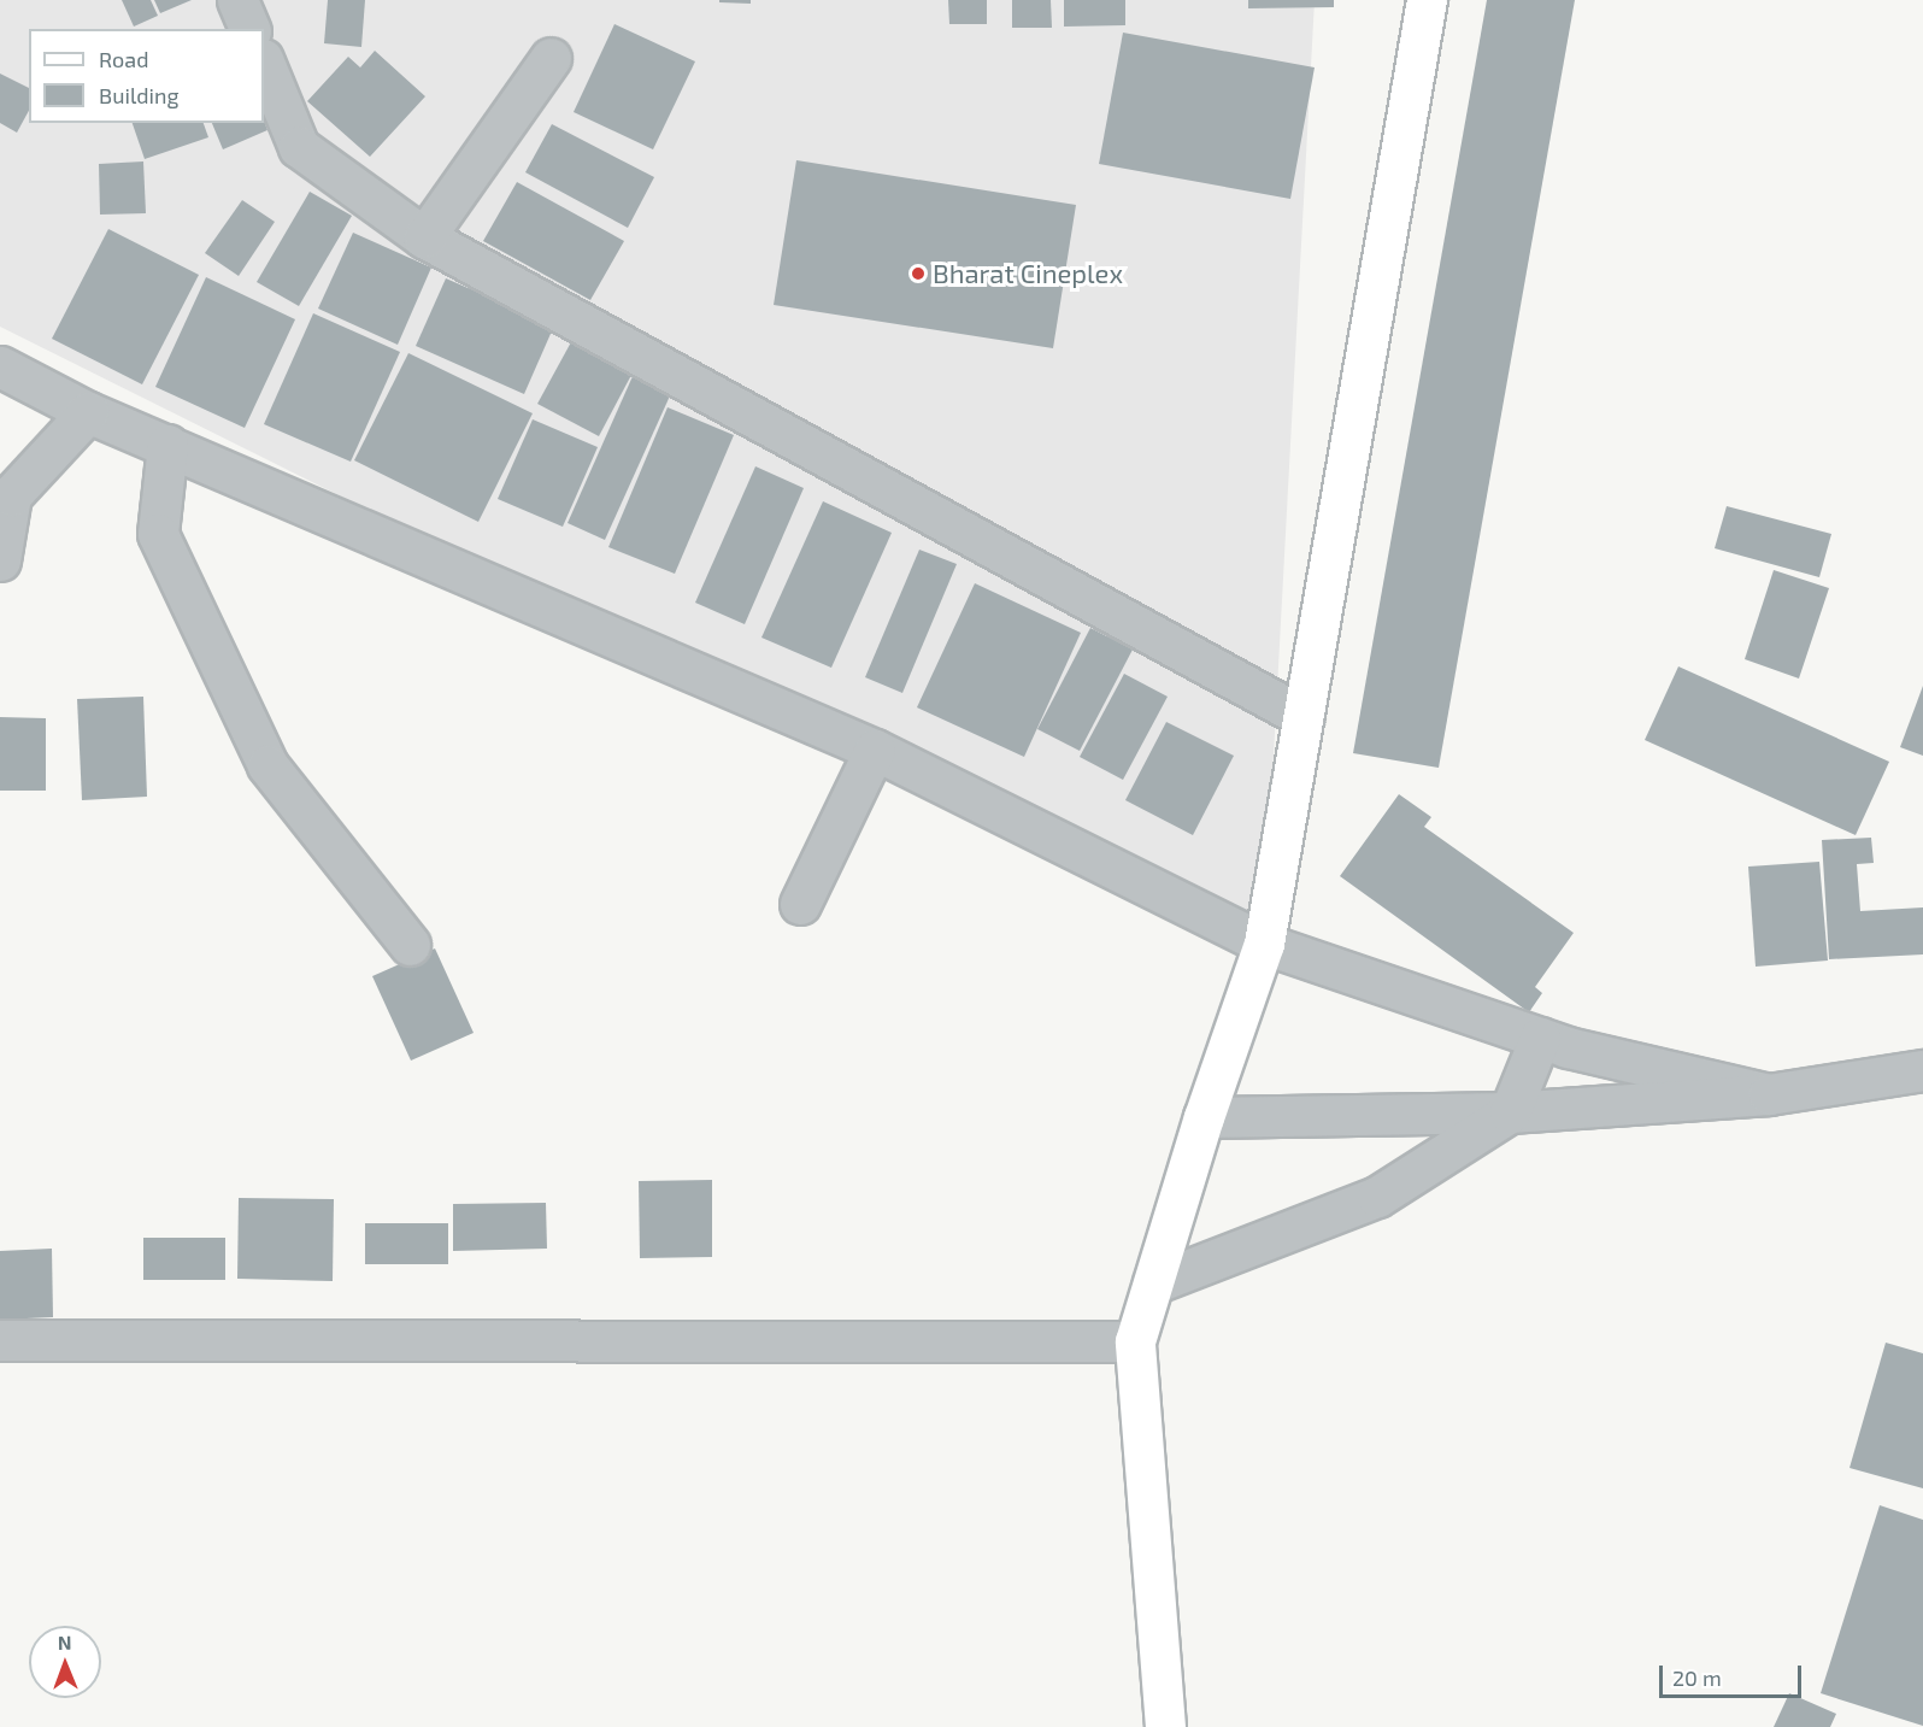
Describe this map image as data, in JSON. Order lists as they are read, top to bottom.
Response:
{
  "places": ["Bharat Cineplex"],
  "legend": ["Road", "Building"],
  "scale_bar": "20 m",
  "north": "top"
}
